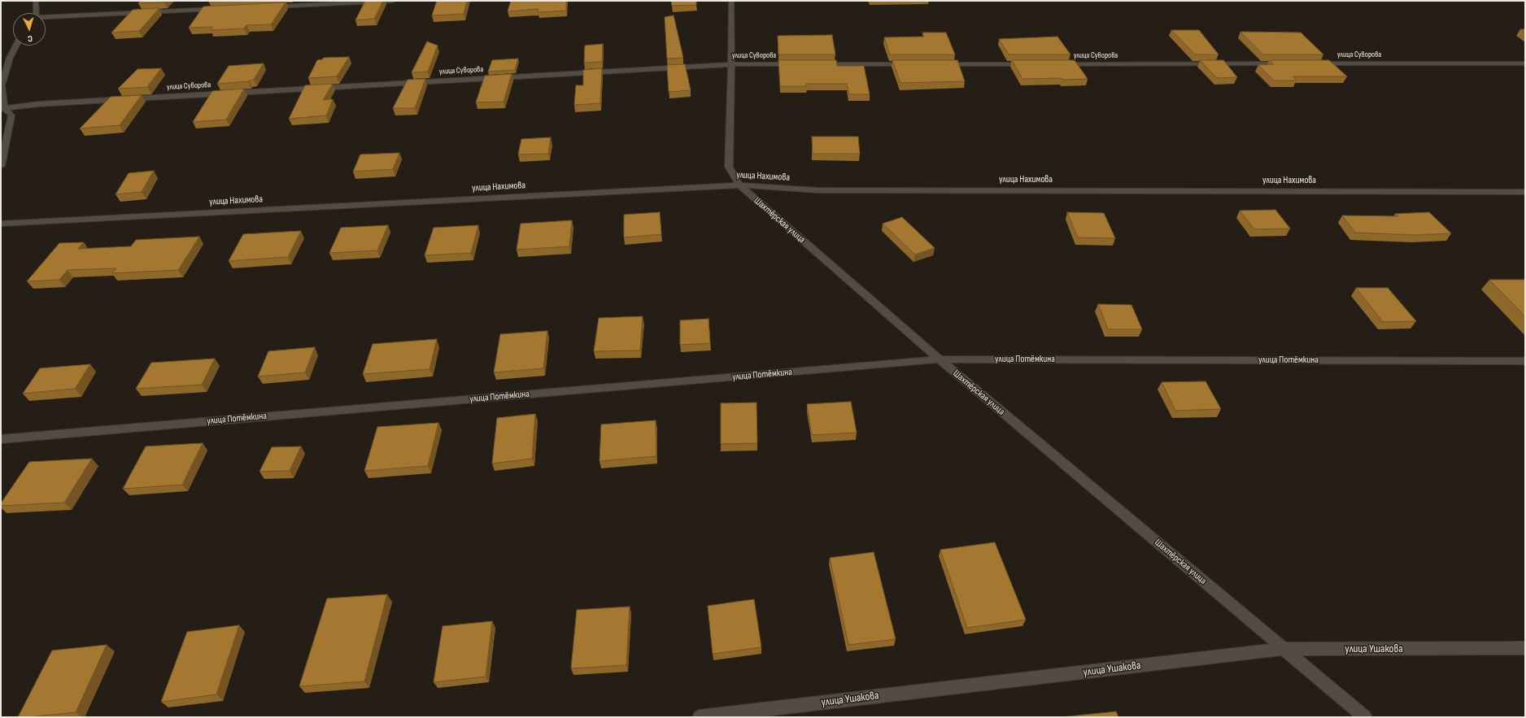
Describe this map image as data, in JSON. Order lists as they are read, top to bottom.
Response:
{
  "streets": {
    "street": [
      "улица Суворова",
      "улица Нахимова",
      "Шахтёрская улица",
      "улица Потёмкина",
      "улица Ушакова"
    ]
  },
  "crossings": [
    ["улица Суворова", "Шахтёрская улица"],
    ["улица Нахимова", "Шахтёрская улица"],
    ["Шахтёрская улица", "улица Потёмкина"],
    ["Шахтёрская улица", "улица Ушакова"]
  ],
  "north": "bottom"
}
